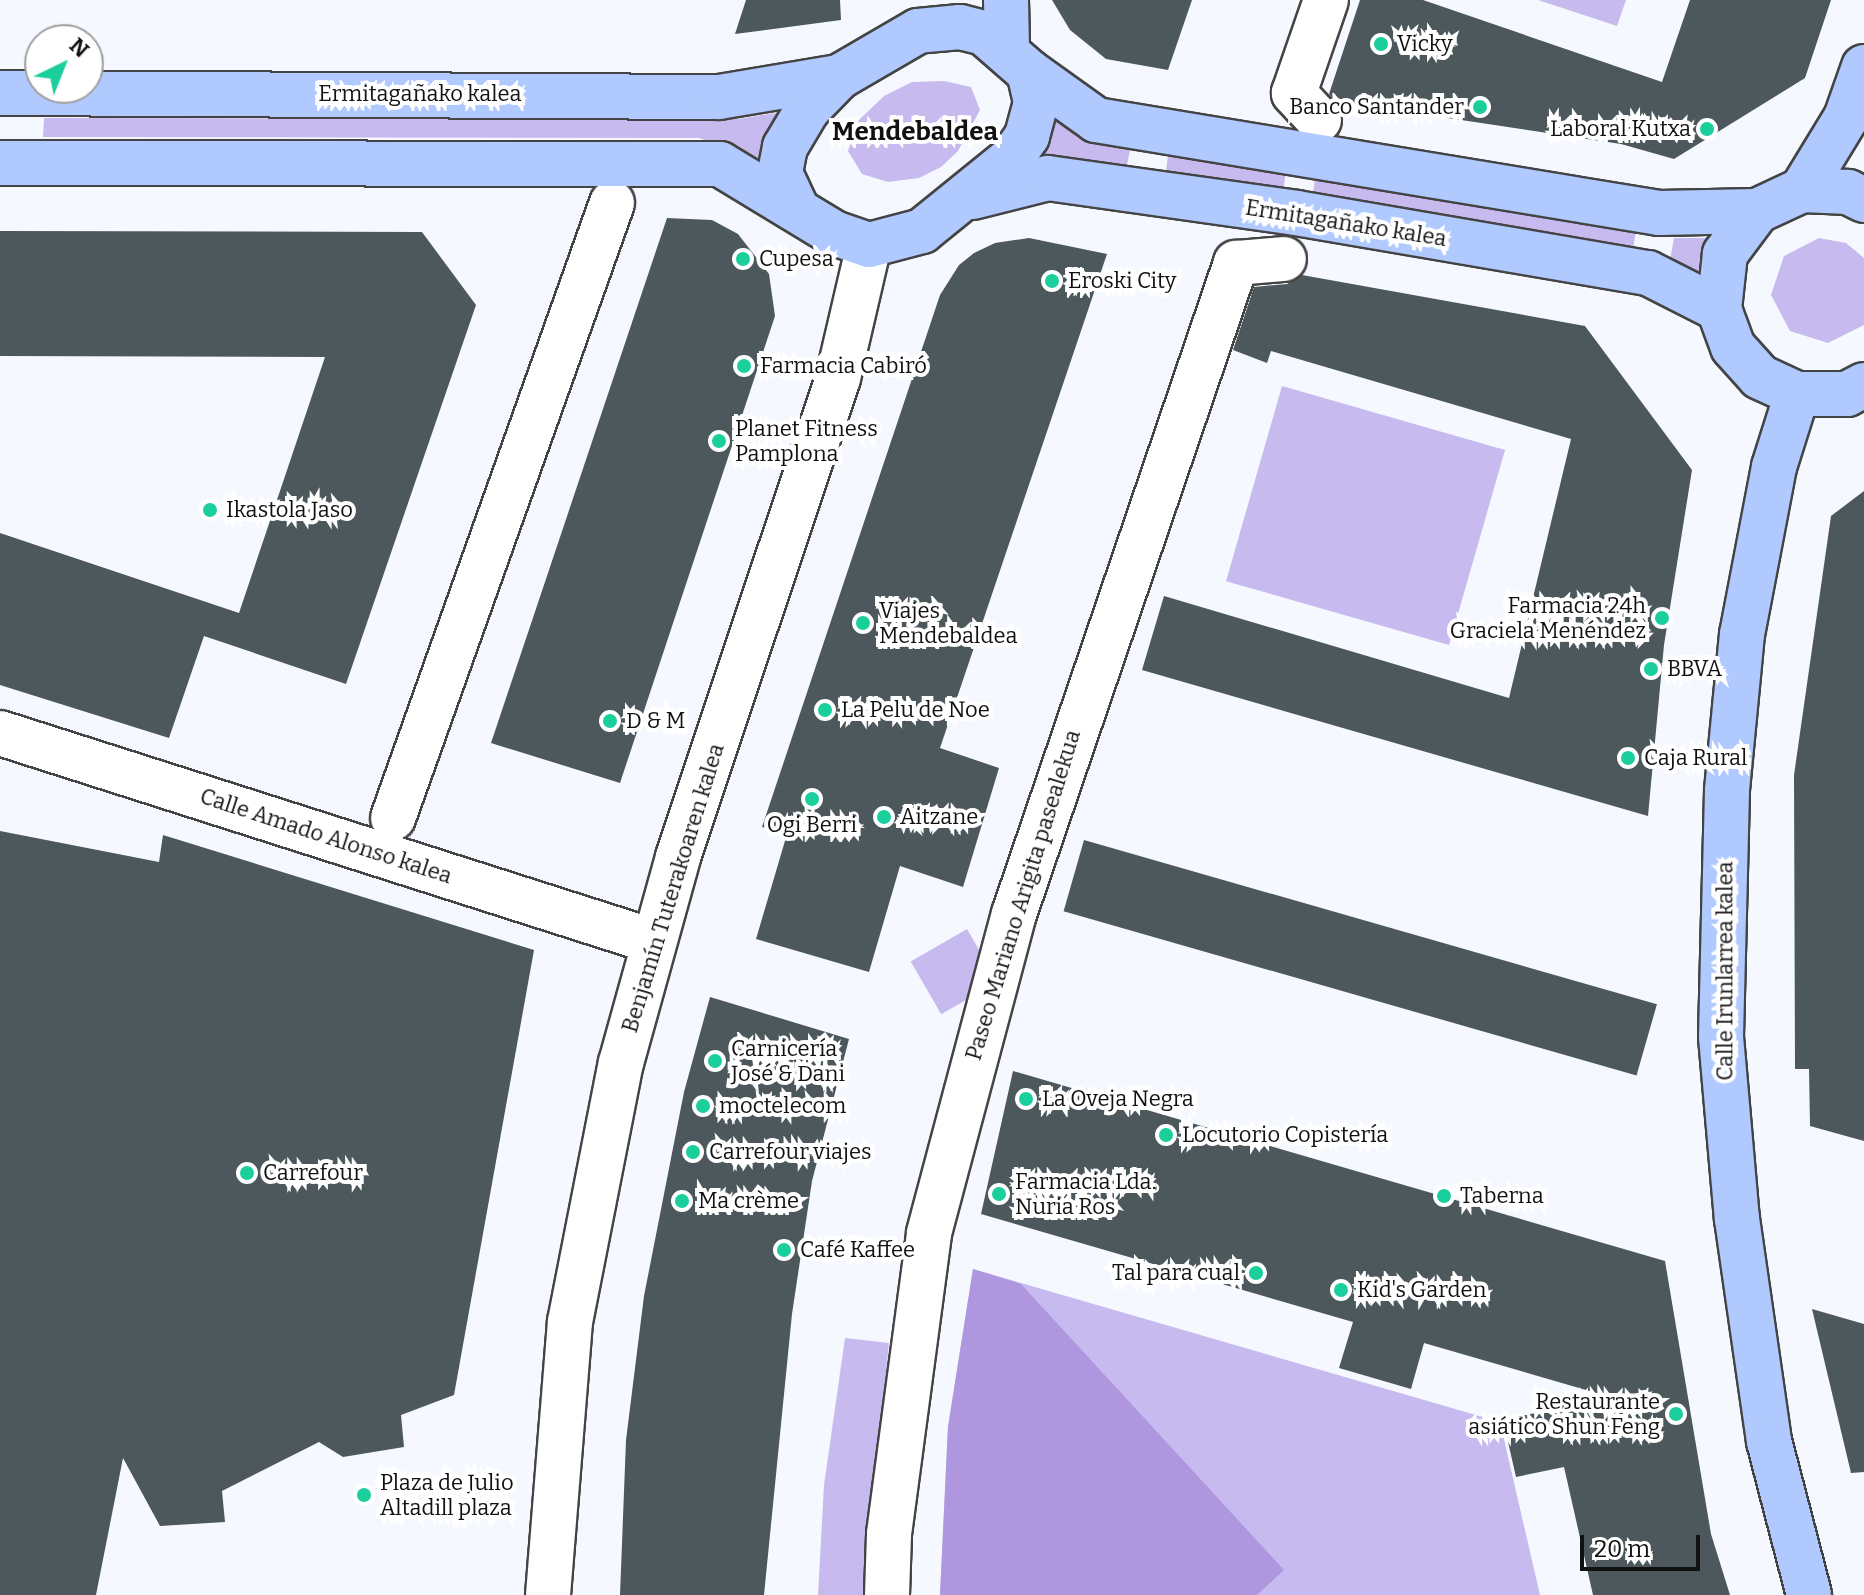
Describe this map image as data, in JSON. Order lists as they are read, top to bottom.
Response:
{
  "streets": {
    "street": [
      "Ermitagañako kalea",
      "Calle Amado Alonso kalea",
      "Benjamín Tuterakoaren kalea",
      "Paseo Mariano Arigita pasealekua",
      "Calle Irunlarrea kalea"
    ]
  },
  "crossings": [
    ["Ermitagañako kalea", "Benjamín Tuterakoaren kalea"],
    ["Calle Amado Alonso kalea", "Benjamín Tuterakoaren kalea"]
  ],
  "districts": ["Mendebaldea"],
  "places": [
    "Vicky",
    "Banco Santander",
    "Laboral Kutxa",
    "Cupesa",
    "Eroski City",
    "Farmacia Cabiró",
    "Planet Fitness Pamplona",
    "Ikastola Jaso",
    "Farmacia 24h Graciela Menéndez",
    "Viajes Mendebaldea",
    "BBVA",
    "La Pelu de Noe",
    "D & M",
    "Caja Rural",
    "Ogi Berri",
    "Aitzane",
    "Carnicería José & Dani",
    "La Oveja Negra",
    "moctelecom",
    "Locutorio Copistería",
    "Carrefour viajes",
    "Carrefour",
    "Farmacia Lda. Nuria Ros",
    "Taberna",
    "Ma crème",
    "Café Kaffee",
    "Tal para cual",
    "Kid's Garden",
    "Restaurante asiático Shun Feng",
    "Plaza de Julio Altadill plaza"
  ],
  "scale_bar": "20 m",
  "north": "top right"
}
